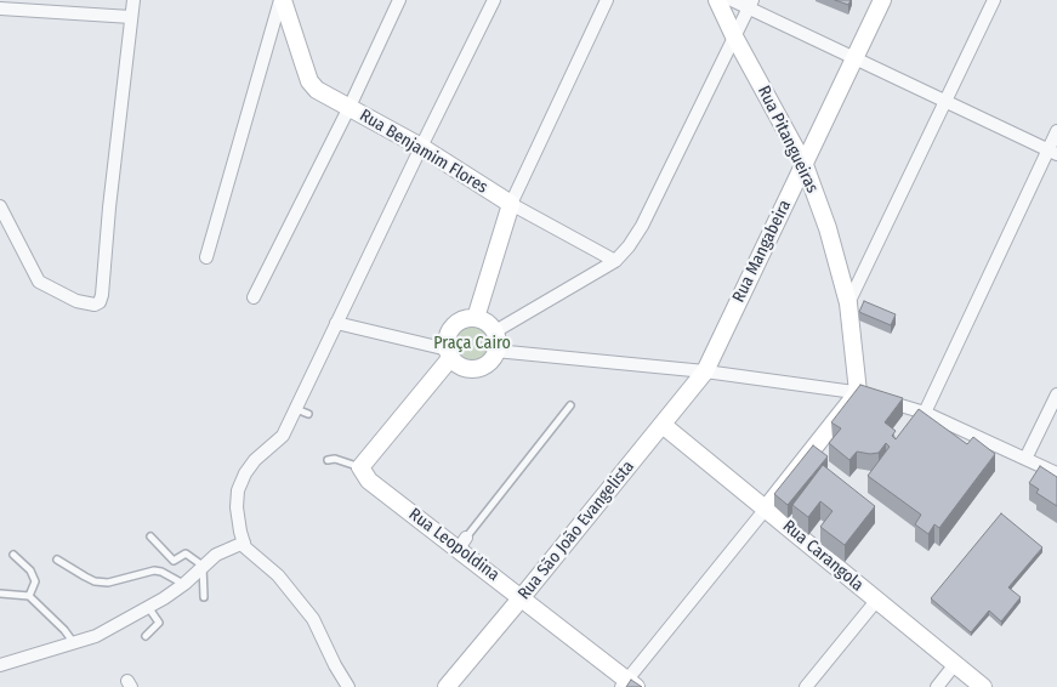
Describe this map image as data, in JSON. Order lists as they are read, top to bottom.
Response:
{
  "streets": {
    "street": [
      "Rua Pitangueiras",
      "Rua Benjamim Flores",
      "Rua Mangabeira",
      "Rua São João Evangelista",
      "Rua Leopoldina",
      "Rua Carangola"
    ]
  },
  "crossings": [
    ["Rua Pitangueiras", "Rua Mangabeira"],
    ["Rua Mangabeira", "Rua São João Evangelista"],
    ["Rua São João Evangelista", "Rua Leopoldina"],
    ["Rua São João Evangelista", "Rua Carangola"]
  ],
  "parks": ["Praça Cairo"]
}
